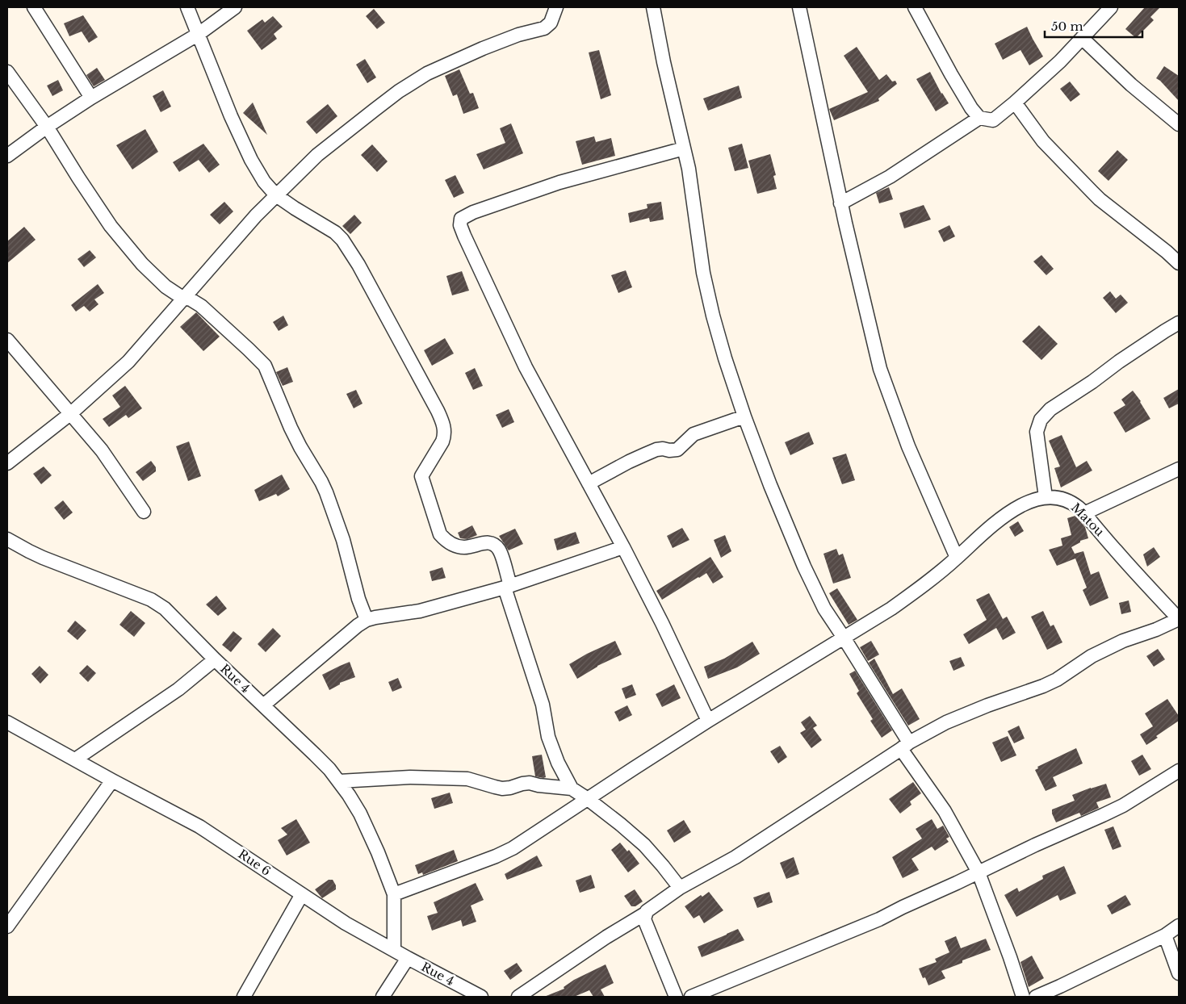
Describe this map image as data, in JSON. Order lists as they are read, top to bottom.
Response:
{
  "streets": {
    "street": ["Matou", "Rue 4", "Rue 6"]
  },
  "crossings": [
    ["Matou", "Rue 4"],
    ["Rue 4", "Rue 6"]
  ],
  "scale_bar": "50 m"
}
